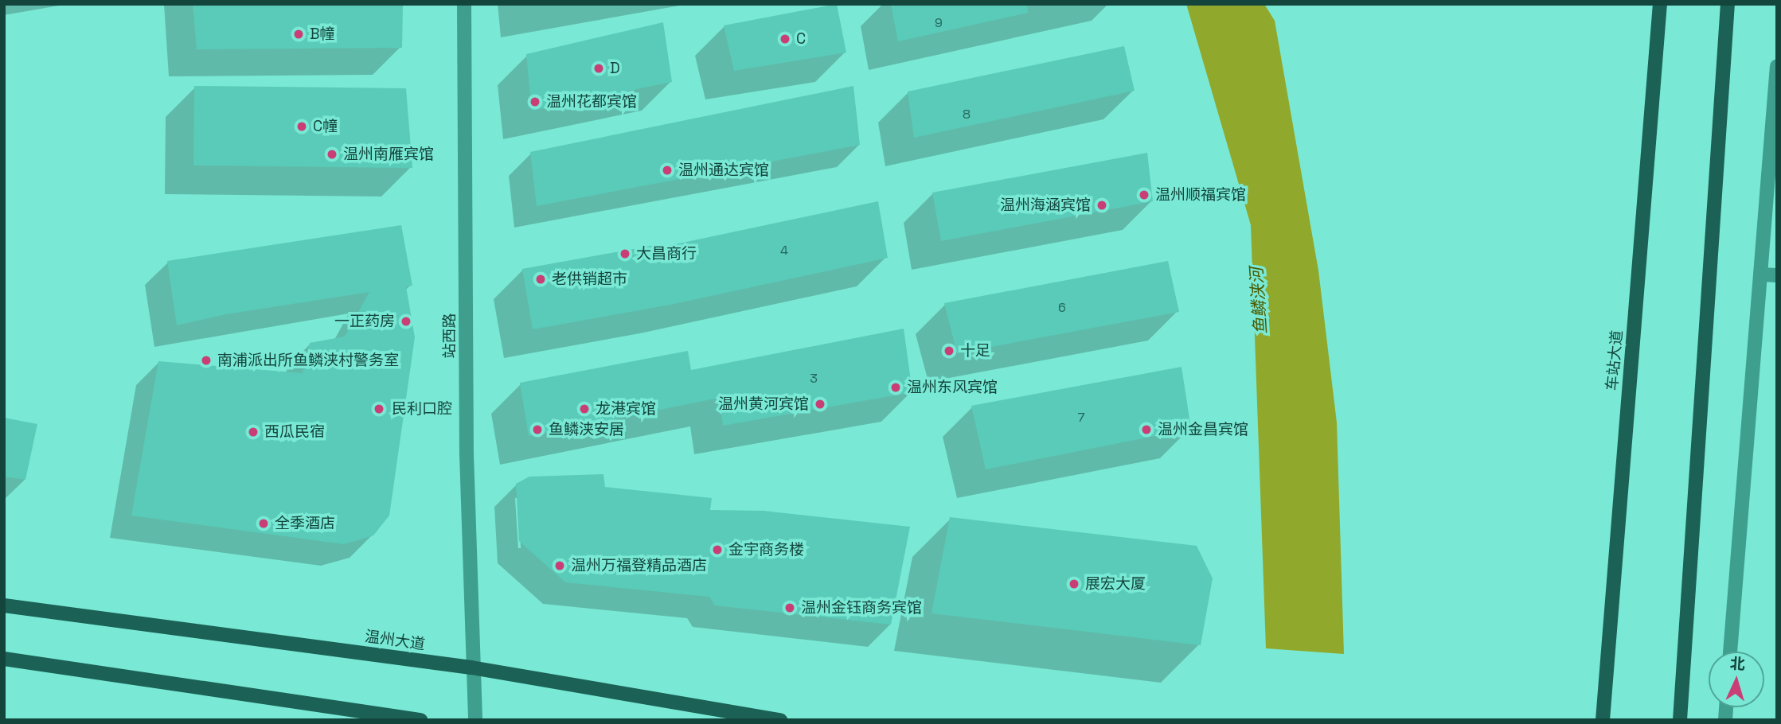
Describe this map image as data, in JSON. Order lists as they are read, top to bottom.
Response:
{
  "streets": {
    "main road": ["车站大道", "温州大道"],
    "street": ["站西路"]
  },
  "crossings": [
    ["站西路", "温州大道"]
  ],
  "water": ["鱼鳞浃河"],
  "places": [
    "B幢",
    "C",
    "D",
    "温州花都宾馆",
    "C幢",
    "温州南雁宾馆",
    "温州通达宾馆",
    "温州顺福宾馆",
    "温州海涵宾馆",
    "大昌商行",
    "老供销超市",
    "一正药房",
    "十足",
    "南浦派出所鱼鳞浃村警务室",
    "温州东风宾馆",
    "温州黄河宾馆",
    "民利口腔",
    "龙港宾馆",
    "鱼鳞浃安居",
    "温州金昌宾馆",
    "西瓜民宿",
    "全季酒店",
    "金宇商务楼",
    "温州万福登精品酒店",
    "展宏大厦",
    "温州金钰商务宾馆"
  ],
  "house_numbers": [
    "9",
    "8",
    "4",
    "6",
    "3",
    "7"
  ],
  "north": "top"
}
